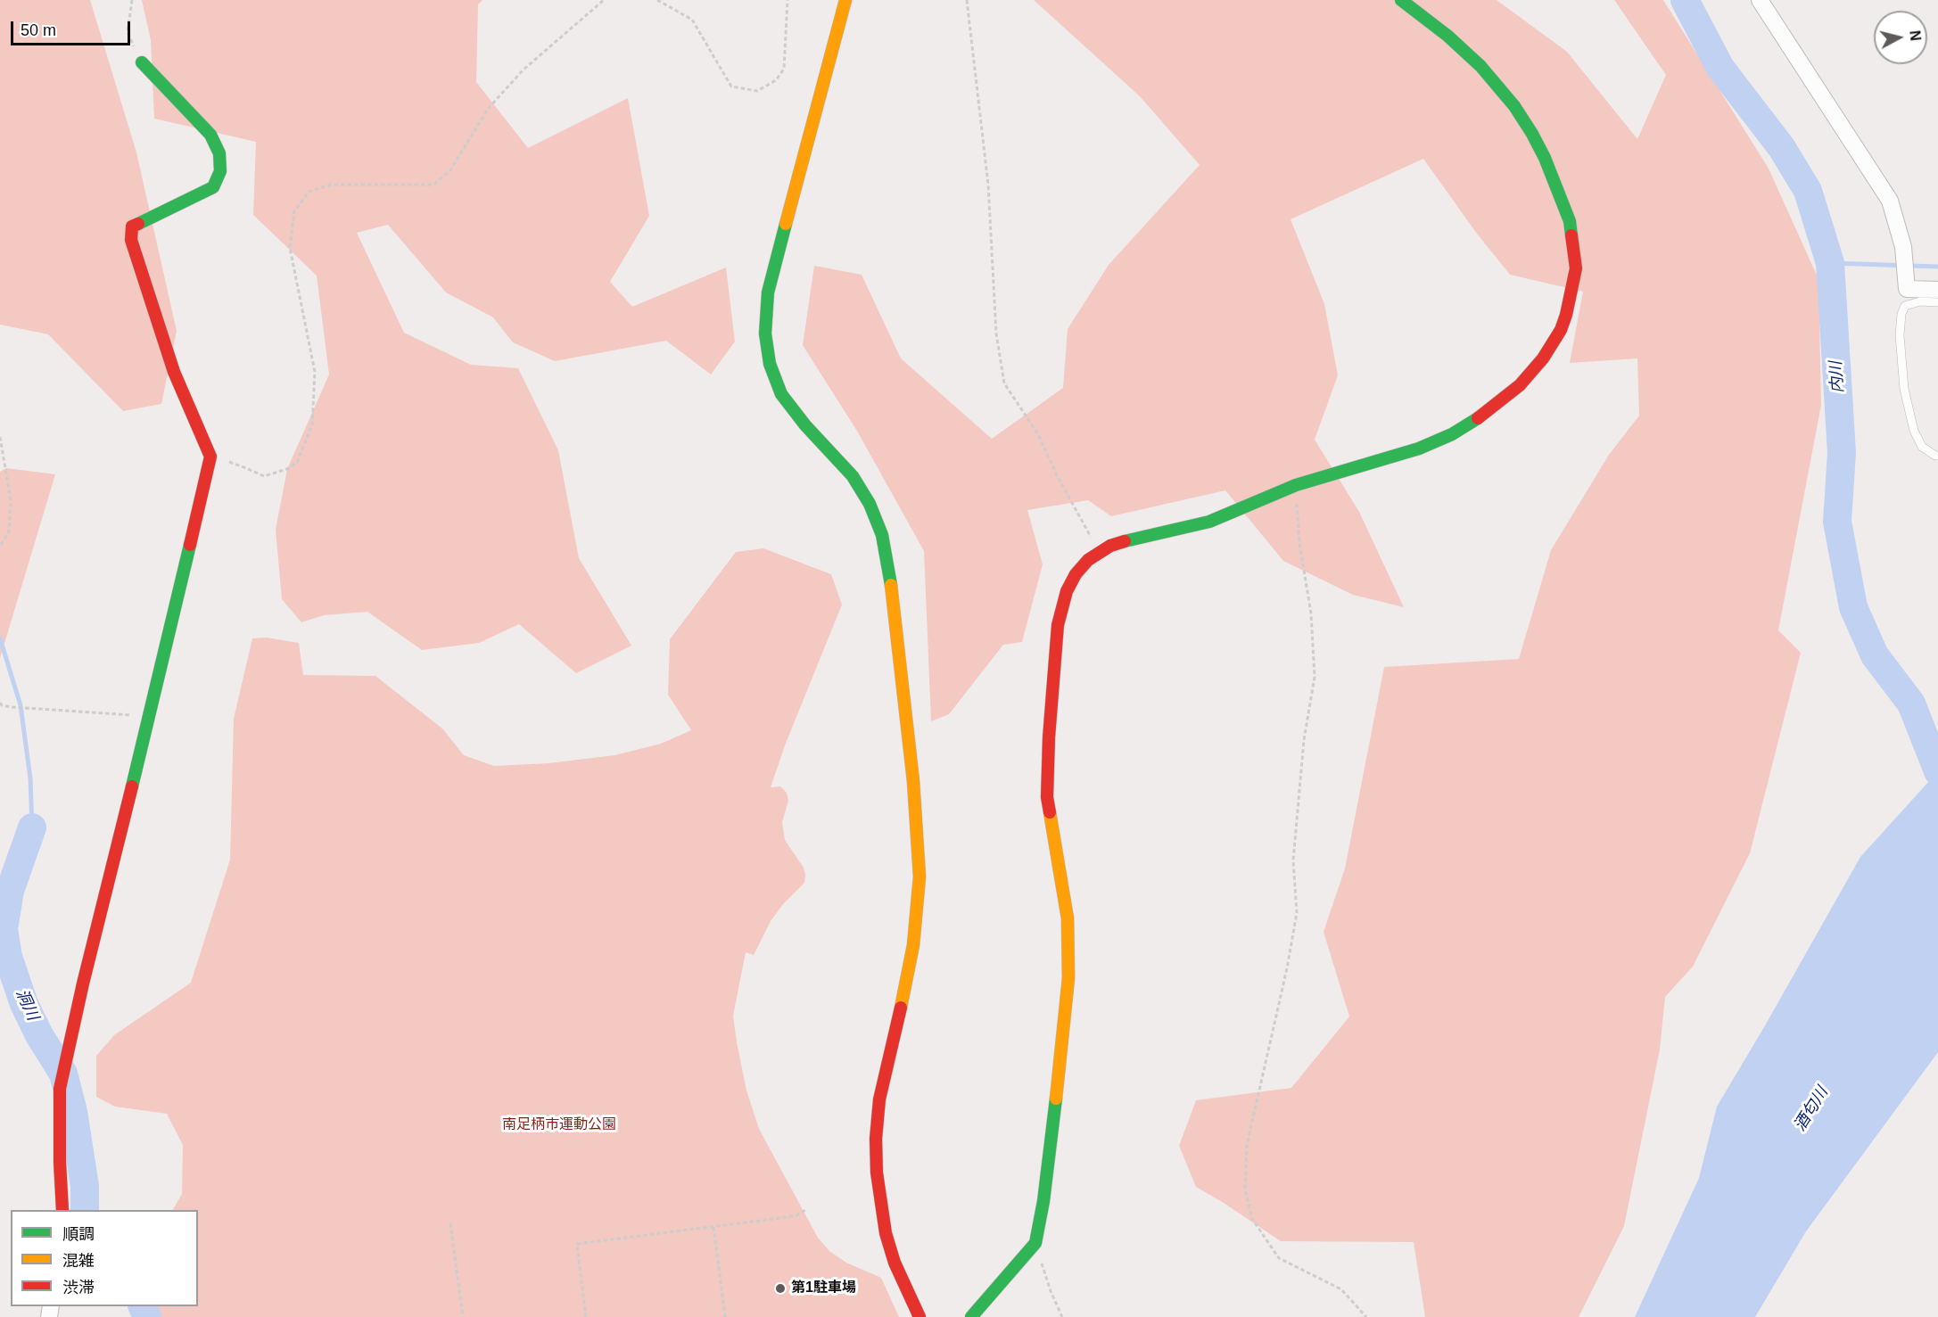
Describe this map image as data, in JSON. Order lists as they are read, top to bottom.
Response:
{
  "water": ["内川", "洞川", "酒匂川"],
  "parks": ["南足柄市運動公園"],
  "places": ["第1駐車場"],
  "legend": ["順調", "混雑", "渋滞"],
  "scale_bar": "50 m",
  "north": "right"
}
